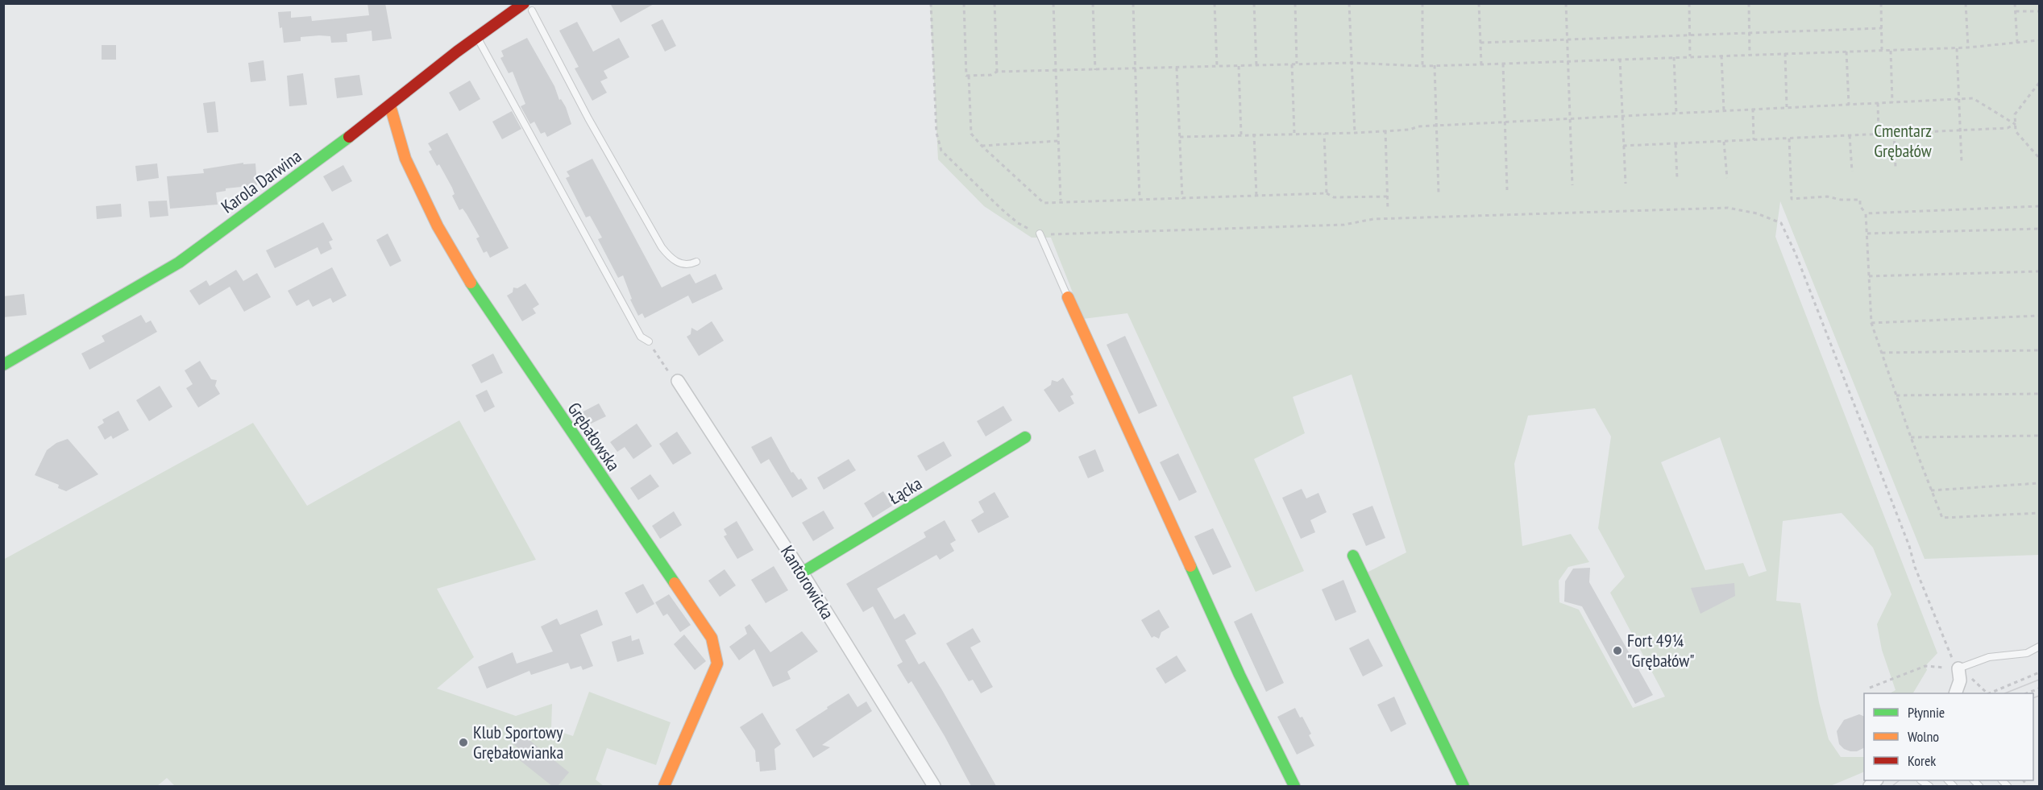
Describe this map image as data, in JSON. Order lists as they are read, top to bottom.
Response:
{
  "streets": {
    "street": [
      "Karola Darwina",
      "Grębałowska",
      "Łącka",
      "Kantorowicka"
    ]
  },
  "crossings": [
    ["Karola Darwina", "Grębałowska"],
    ["Łącka", "Kantorowicka"]
  ],
  "parks": ["Cmentarz Grębałów"],
  "places": ["Fort 49¼ \"Grębałów\"", "Klub Sportowy Grębałowianka"],
  "legend": ["Płynnie", "Wolno", "Korek"]
}
